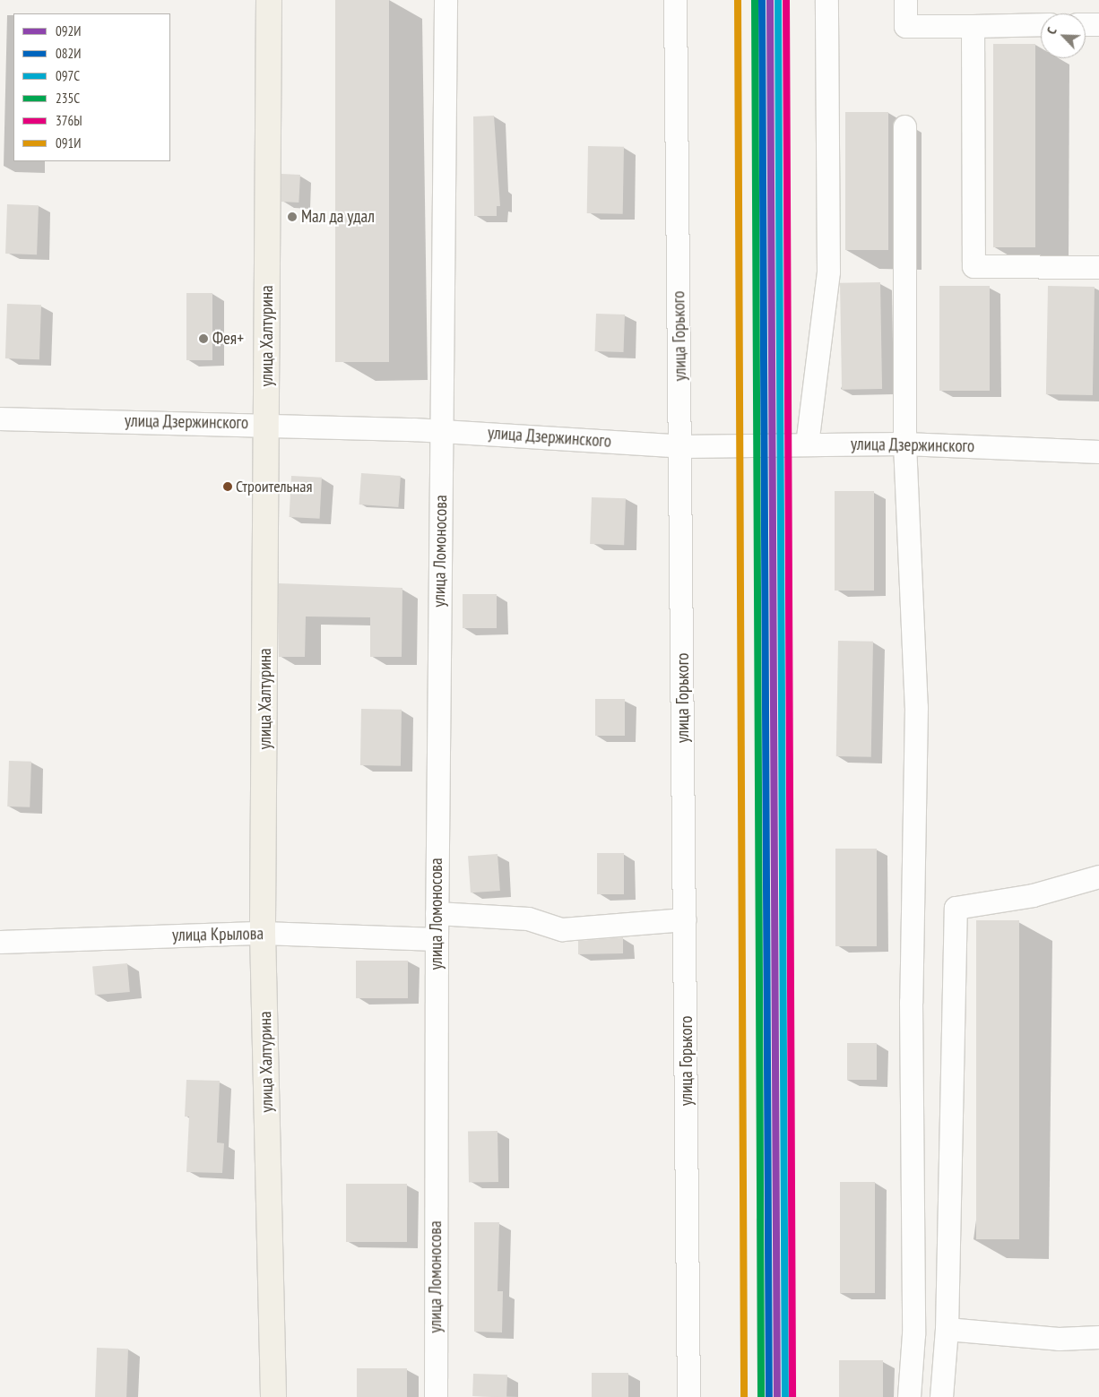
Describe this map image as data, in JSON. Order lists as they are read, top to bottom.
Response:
{
  "streets": {
    "main road": ["улица Халтурина"],
    "street": [
      "улица Горького",
      "улица Дзержинского",
      "улица Ломоносова",
      "улица Крылова"
    ]
  },
  "crossings": [
    ["улица Халтурина", "улица Дзержинского"],
    ["улица Халтурина", "улица Крылова"],
    ["улица Горького", "улица Дзержинского"],
    ["улица Дзержинского", "улица Ломоносова"],
    ["улица Ломоносова", "улица Крылова"]
  ],
  "places": ["Мал да удал", "Фея+", "Строительная"],
  "lines": [
    "transit line 092И",
    "transit line 082И",
    "transit line 097С",
    "transit line 235С",
    "transit line 376Ы",
    "transit line 091И"
  ],
  "legend": [
    "092И",
    "082И",
    "097С",
    "235С",
    "376Ы",
    "091И"
  ],
  "north": "top left"
}
